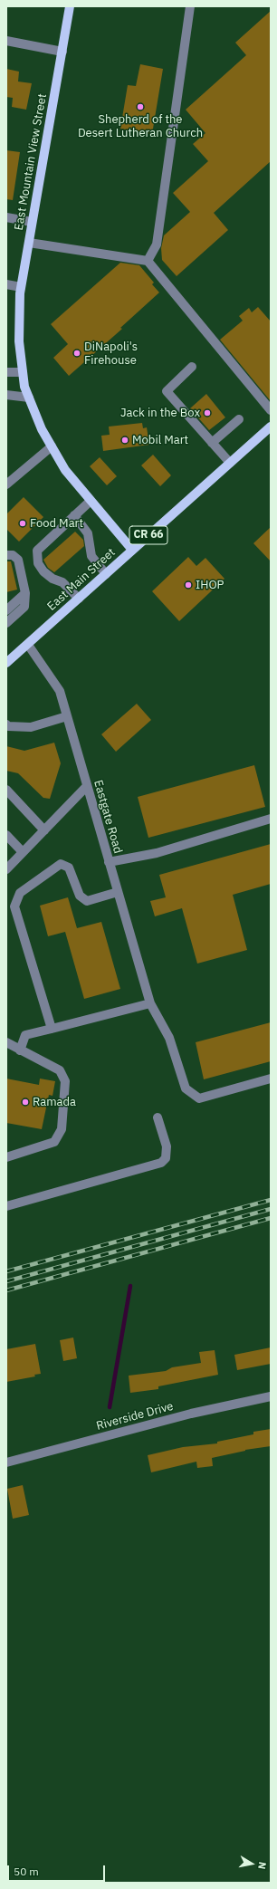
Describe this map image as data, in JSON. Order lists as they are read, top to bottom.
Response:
{
  "streets": {
    "main road": ["East Mountain View Street", "CR 66", "East Main Street"],
    "street": ["Eastgate Road", "Riverside Drive"]
  },
  "crossings": [
    ["East Mountain View Street", "East Main Street"],
    ["East Main Street", "Eastgate Road"]
  ],
  "places": [
    "Shepherd of the Desert Lutheran Church",
    "DiNapoli's Firehouse",
    "Jack in the Box",
    "Mobil Mart",
    "Food Mart",
    "IHOP",
    "Ramada"
  ],
  "scale_bar": "50 m",
  "north": "right"
}
